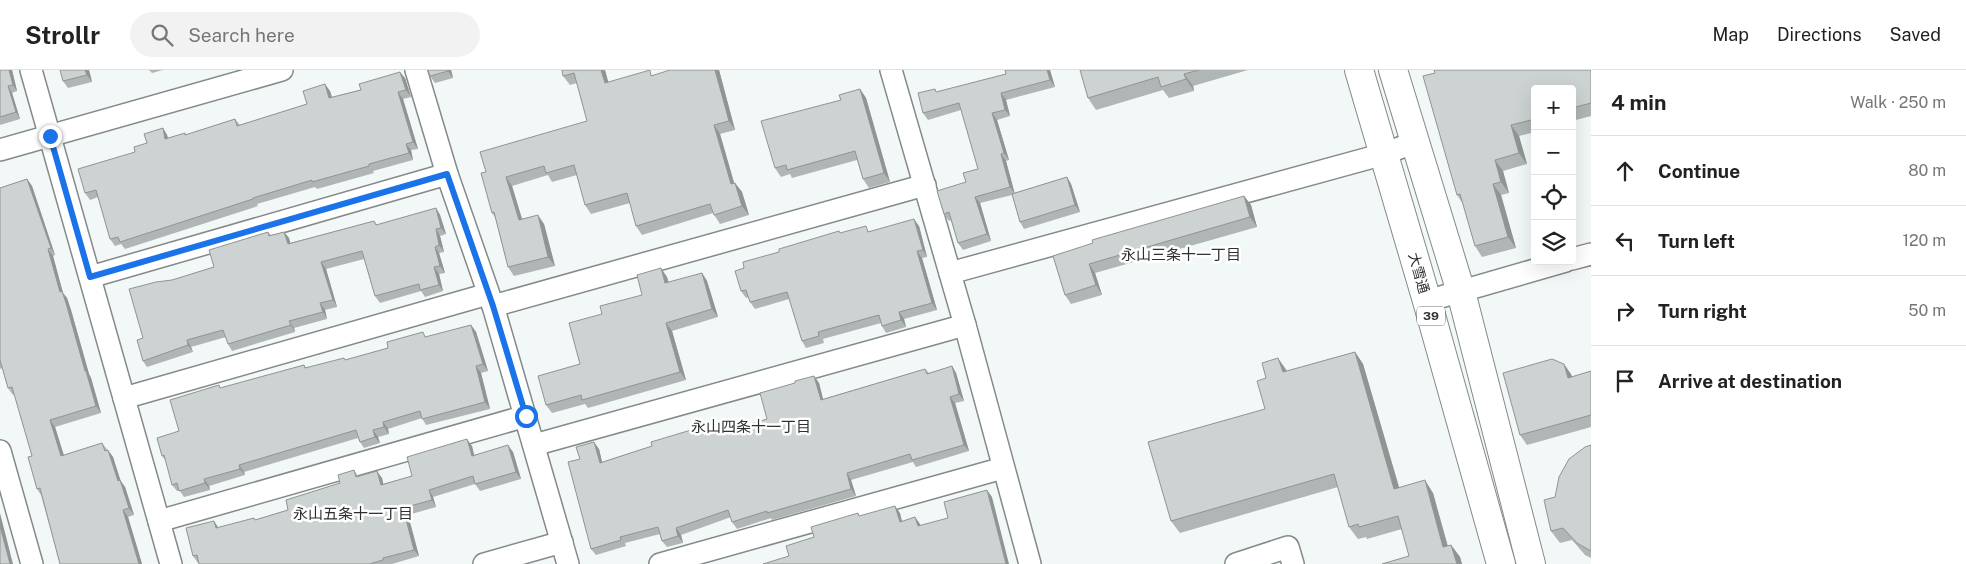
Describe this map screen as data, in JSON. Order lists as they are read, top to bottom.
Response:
{
  "streets": {
    "highway": ["大雪通", "39"]
  },
  "districts": ["永山三条十一丁目", "永山四条十一丁目", "永山五条十一丁目"],
  "page": {
    "header": "Strollr",
    "search": "Search here",
    "nav": ["Map", "Directions", "Saved"],
    "heading": ["4 min", "Walk · 250 m"],
    "map_buttons": ["+", "−"],
    "list": [
      ["Continue", "80 m"],
      ["Turn left", "120 m"],
      ["Turn right", "50 m"],
      "Arrive at destination"
    ]
  }
}
